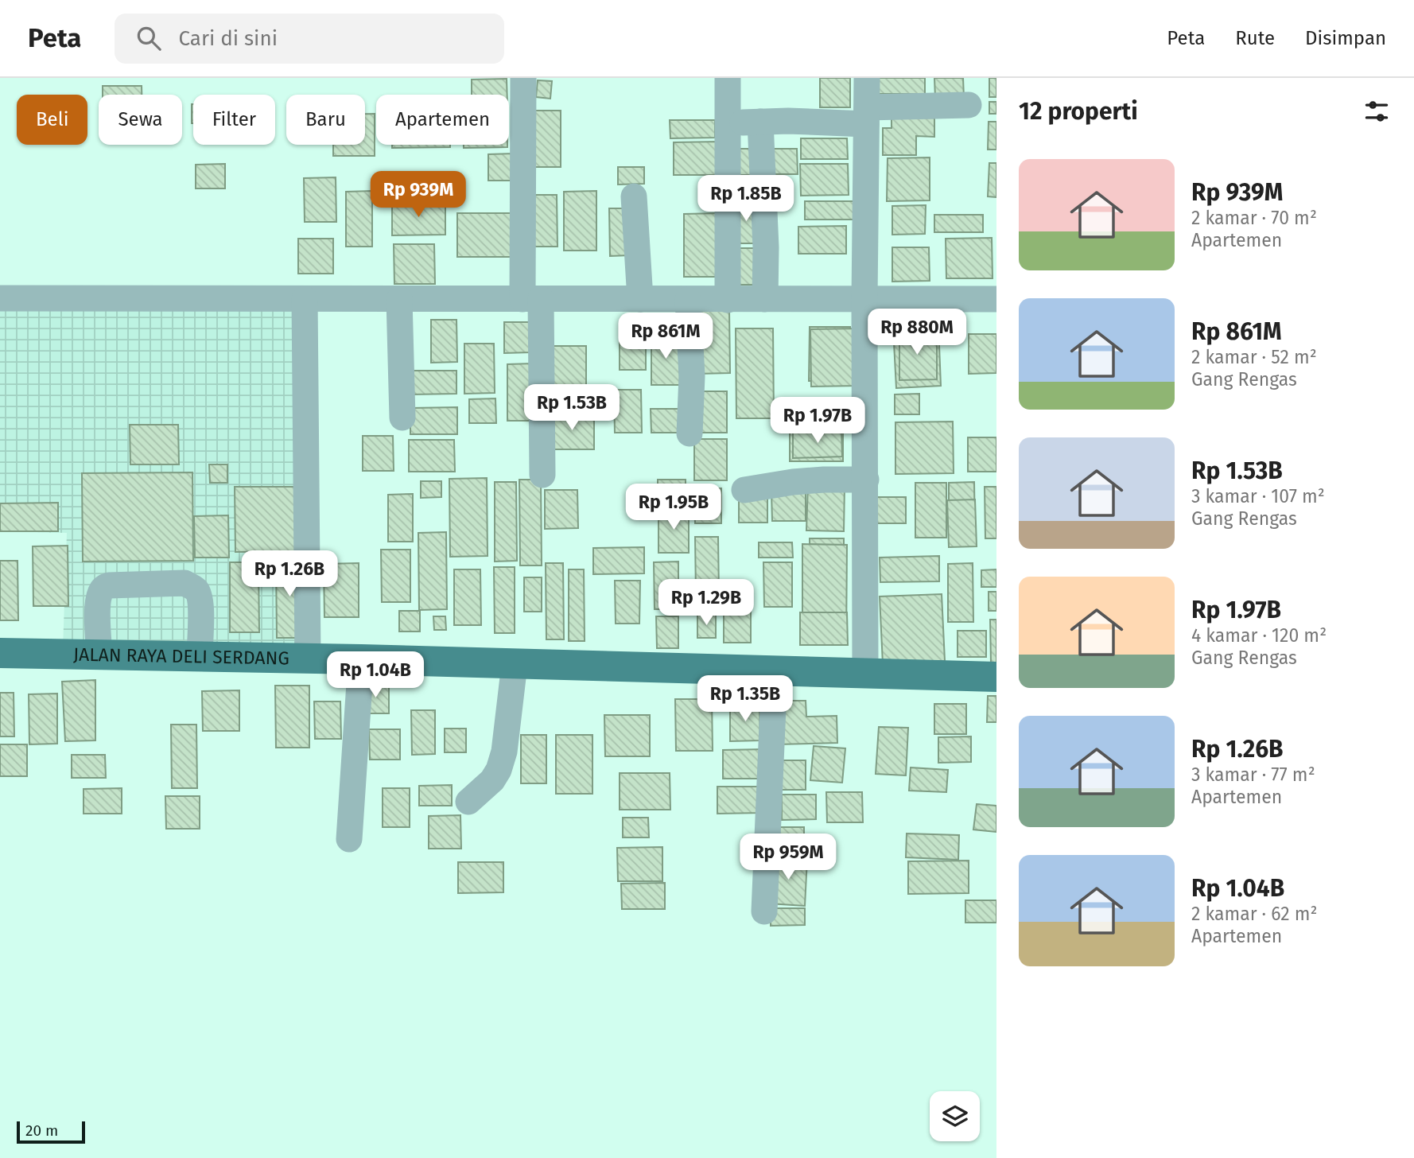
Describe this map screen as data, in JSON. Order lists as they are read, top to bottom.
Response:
{
  "streets": {
    "main road": ["JALAN RAYA DELI SERDANG"]
  },
  "scale_bar": "20 m",
  "page": {
    "header": "Peta",
    "search": "Cari di sini",
    "nav": ["Peta", "Rute", "Disimpan"],
    "heading": "12 properti",
    "chip": [
      "Beli",
      "Sewa",
      "Filter",
      "Baru",
      "Apartemen"
    ],
    "list": [
      {
        "name": "Rp 939M",
        "note": "2 kamar · 70 m² · Apartemen"
      },
      {
        "name": "Rp 861M",
        "note": "2 kamar · 52 m² · Gang Rengas"
      },
      {
        "name": "Rp 1.53B",
        "note": "3 kamar · 107 m² · Gang Rengas"
      },
      {
        "name": "Rp 1.97B",
        "note": "4 kamar · 120 m² · Gang Rengas"
      },
      {
        "name": "Rp 1.26B",
        "note": "3 kamar · 77 m² · Apartemen"
      },
      {
        "name": "Rp 1.04B",
        "note": "2 kamar · 62 m² · Apartemen"
      }
    ],
    "price": [
      "Rp 939M",
      "Rp 1.85B",
      "Rp 880M",
      "Rp 861M",
      "Rp 1.53B",
      "Rp 1.97B",
      "Rp 1.95B",
      "Rp 1.26B",
      "Rp 1.29B",
      "Rp 1.04B",
      "Rp 1.35B",
      "Rp 959M"
    ],
    "scale": "20 m"
  }
}
